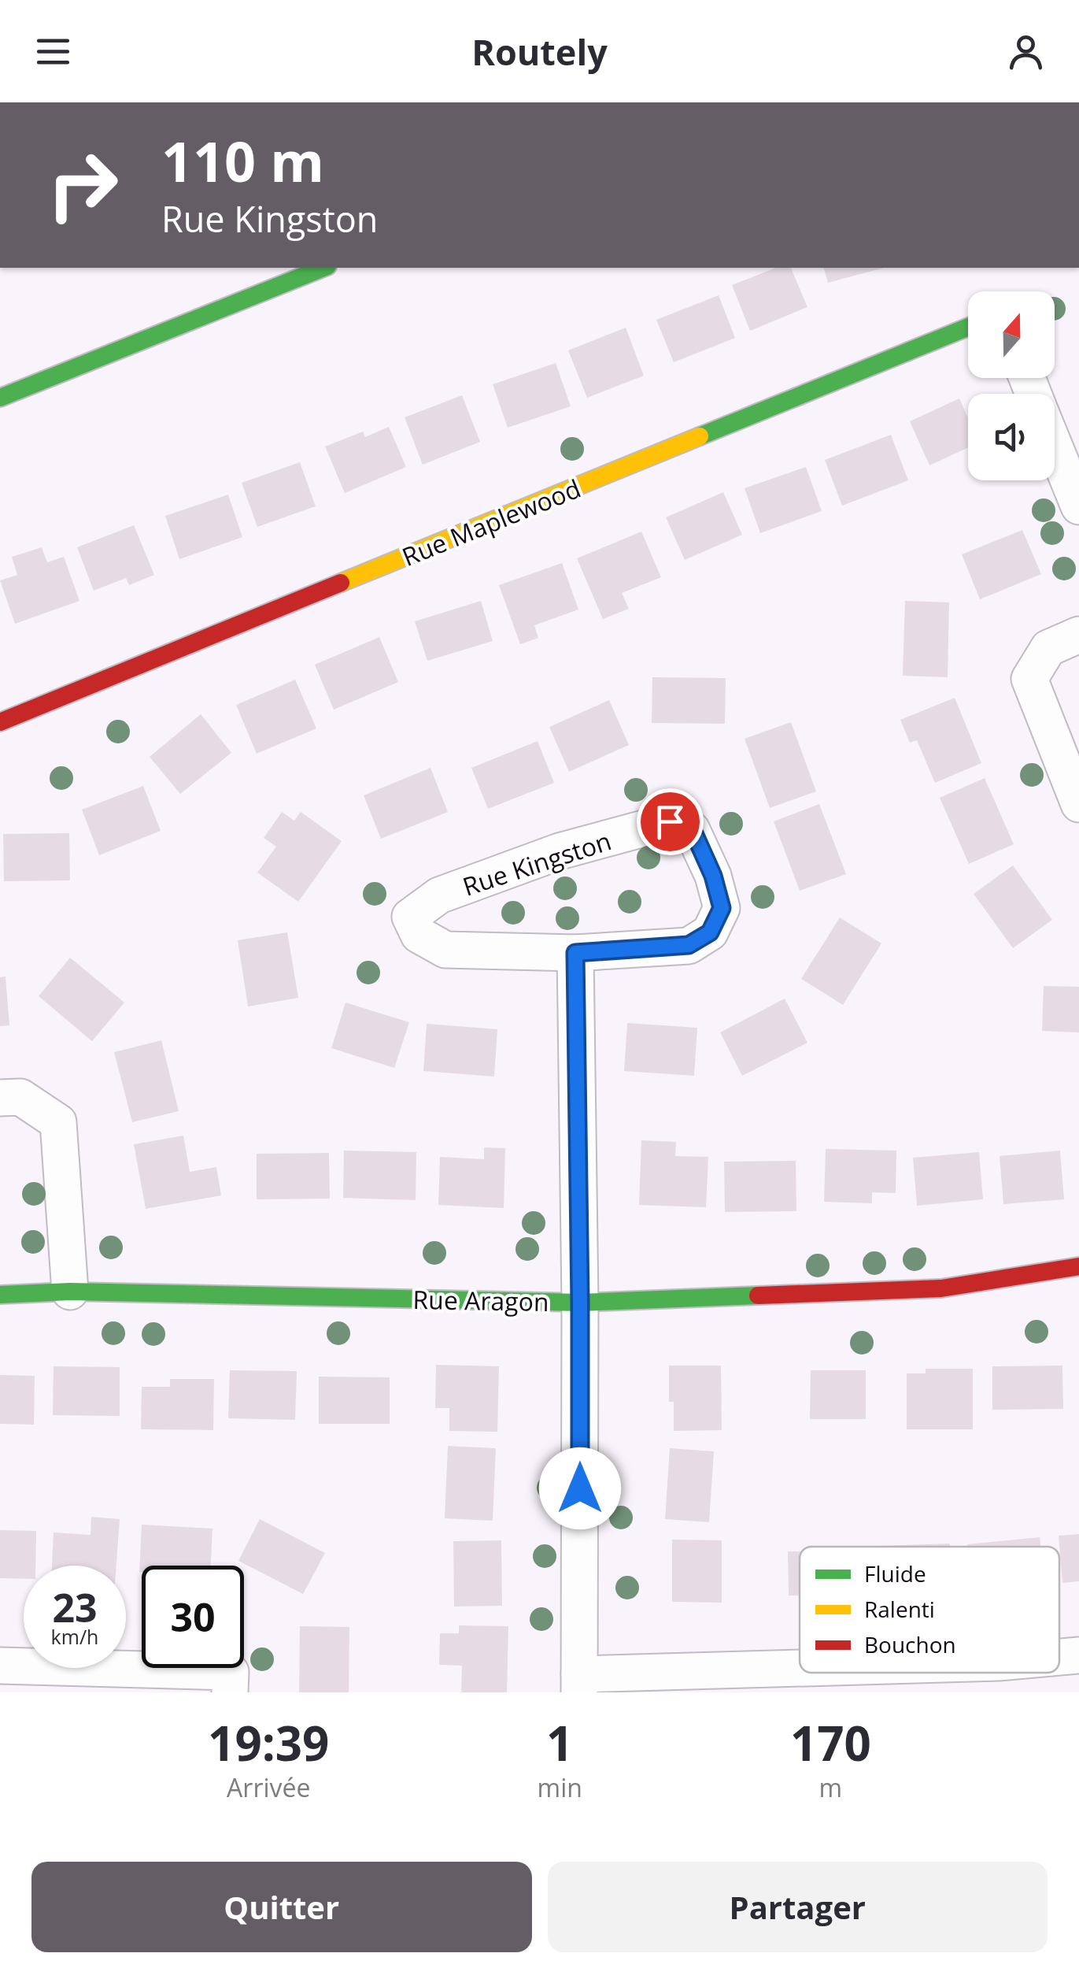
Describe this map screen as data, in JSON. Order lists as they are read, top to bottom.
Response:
{
  "streets": {
    "street": ["Rue Maplewood", "Rue Kingston", "Rue Aragon"]
  },
  "legend": ["Fluide", "Ralenti", "Bouchon"],
  "north": "top",
  "page": {
    "header": "Routely",
    "turn": ["110 m", "Rue Kingston"],
    "speed": "23 km/h",
    "limit": "30",
    "eta": [
      "19:39",
      "Arrivée",
      "1",
      "min",
      "170",
      "m"
    ],
    "buttons": ["Quitter", "Partager"]
  }
}
